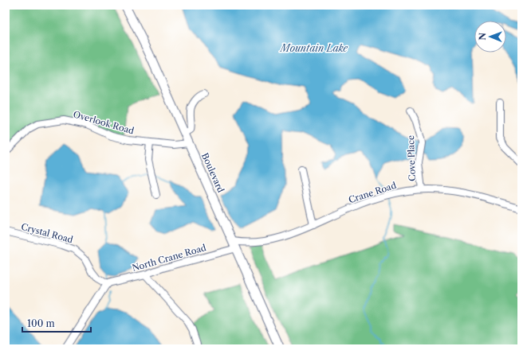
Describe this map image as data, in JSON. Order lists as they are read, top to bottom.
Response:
{
  "streets": {
    "main road": ["Boulevard"],
    "street": [
      "Overlook Road",
      "Cove Place",
      "Crane Road",
      "Crystal Road",
      "North Crane Road"
    ]
  },
  "crossings": [
    ["Overlook Road", "Boulevard"],
    ["Cove Place", "Crane Road"],
    ["Boulevard", "Crane Road"],
    ["Boulevard", "North Crane Road"],
    ["Crane Road", "North Crane Road"],
    ["Crystal Road", "North Crane Road"]
  ],
  "water": ["Mountain Lake"],
  "scale_bar": "100 m",
  "north": "left"
}
